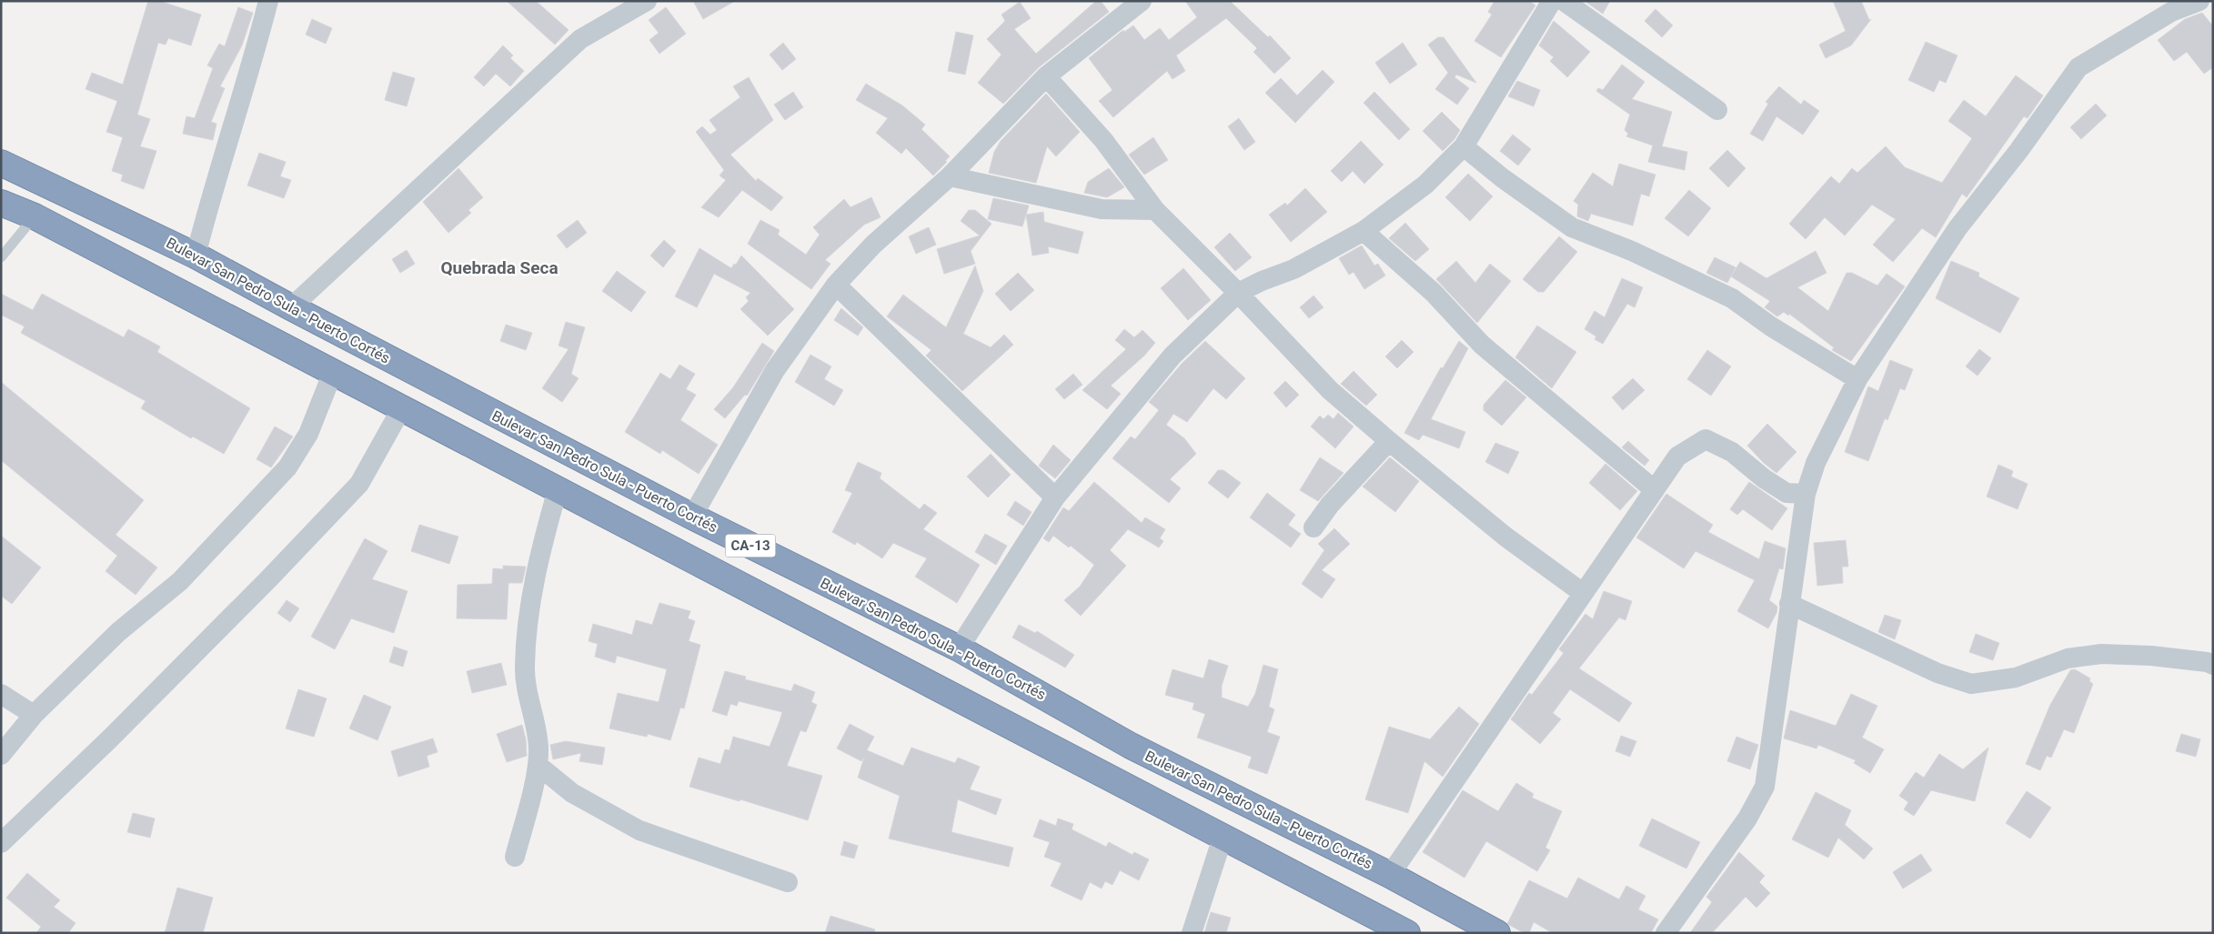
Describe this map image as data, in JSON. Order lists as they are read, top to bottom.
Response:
{
  "streets": {
    "highway": ["Bulevar San Pedro Sula - Puerto Cortés", "CA-13"]
  },
  "districts": ["Quebrada Seca"]
}
